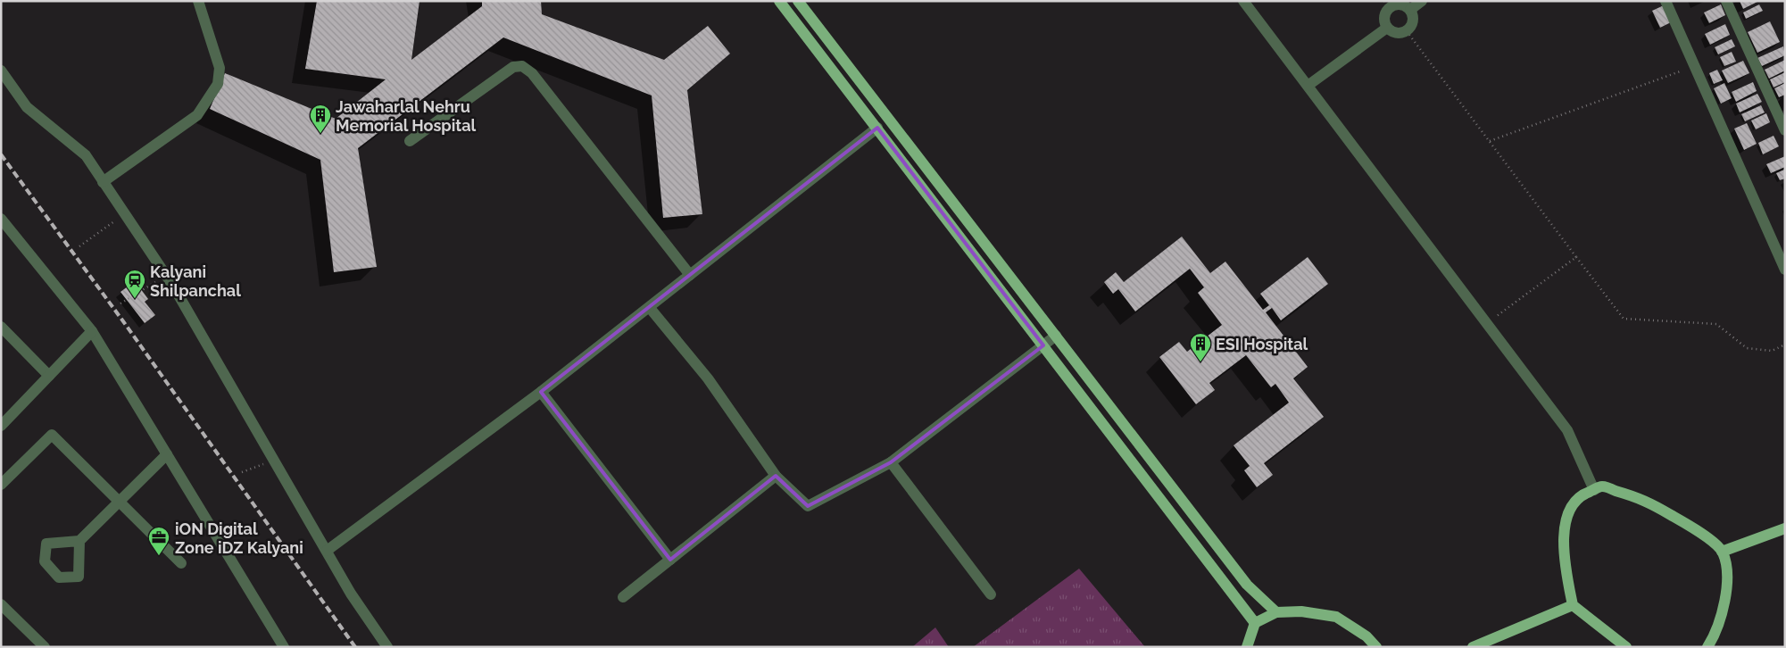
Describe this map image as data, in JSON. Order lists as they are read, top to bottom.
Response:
{
  "places": {
    "building": ["Jawaharlal Nehru Memorial Hospital", "ESI Hospital"],
    "station": ["Kalyani Shilpanchal"],
    "office": ["iON Digital Zone iDZ Kalyani"]
  }
}
